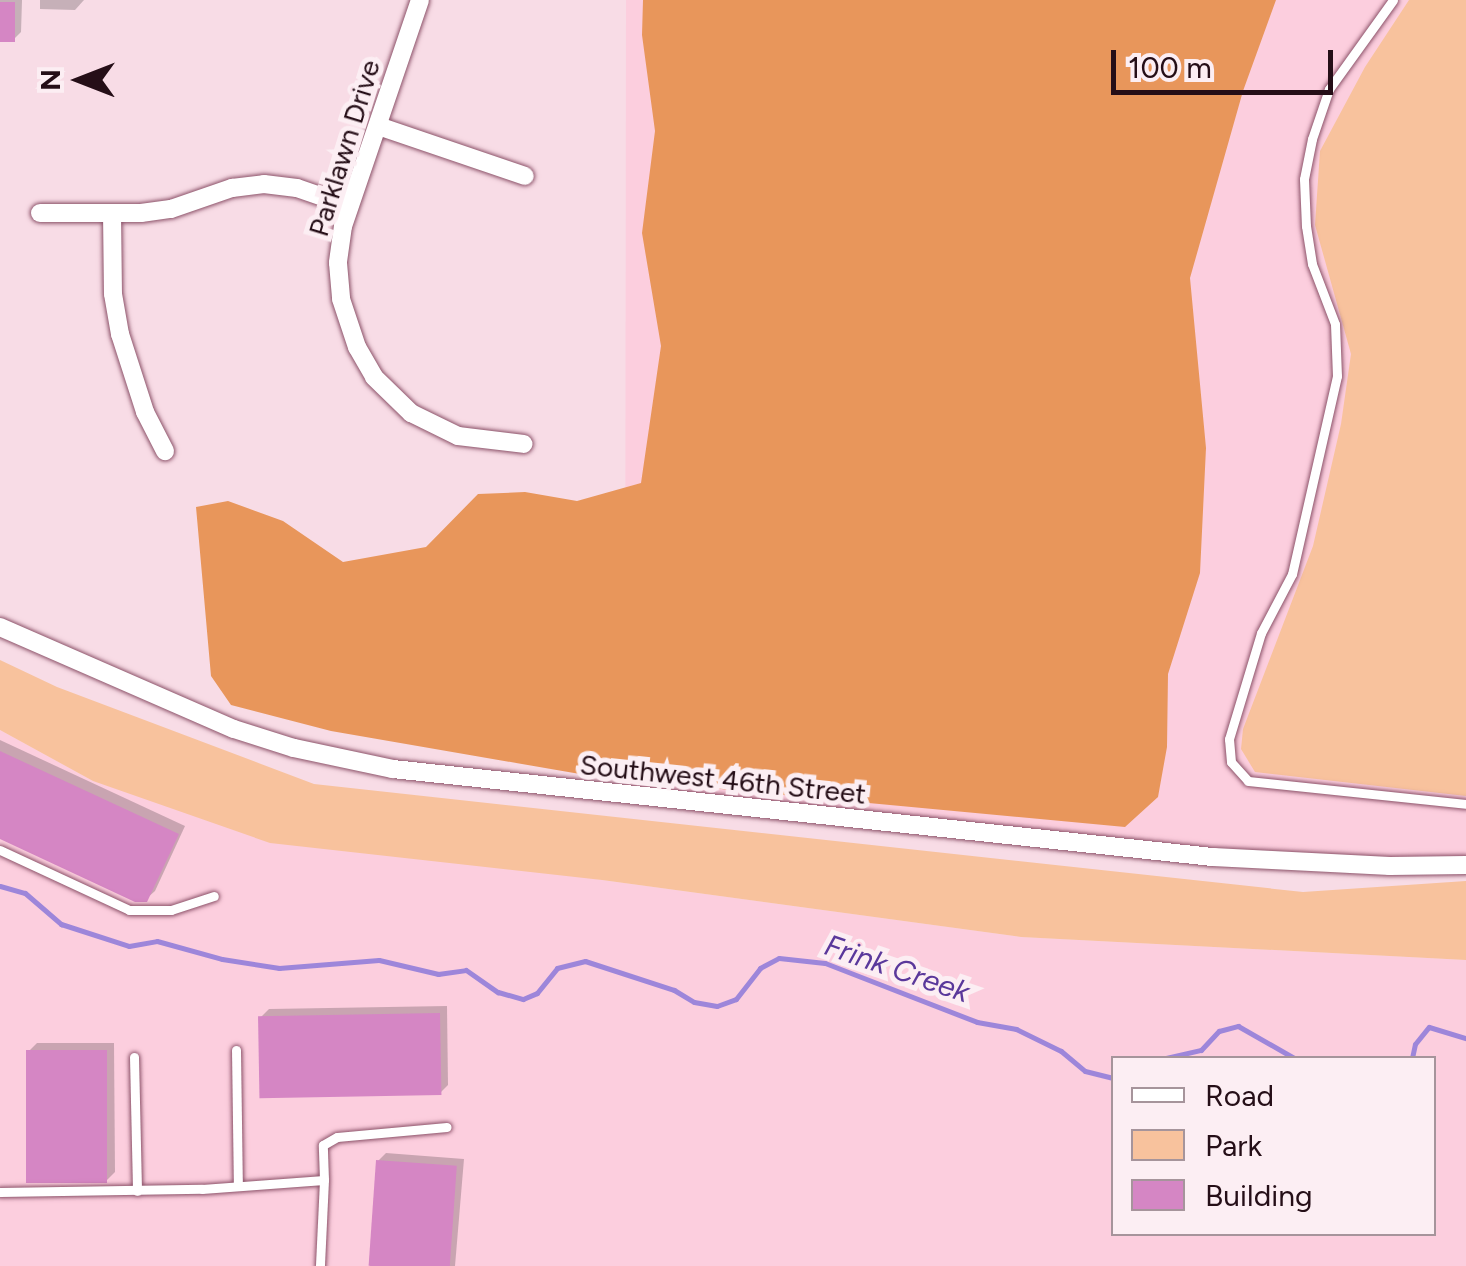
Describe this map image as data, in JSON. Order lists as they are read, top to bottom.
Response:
{
  "streets": {
    "street": ["Parklawn Drive", "Southwest 46th Street"]
  },
  "water": ["Frink Creek"],
  "legend": ["Road", "Park", "Building"],
  "scale_bar": "100 m",
  "north": "left"
}
